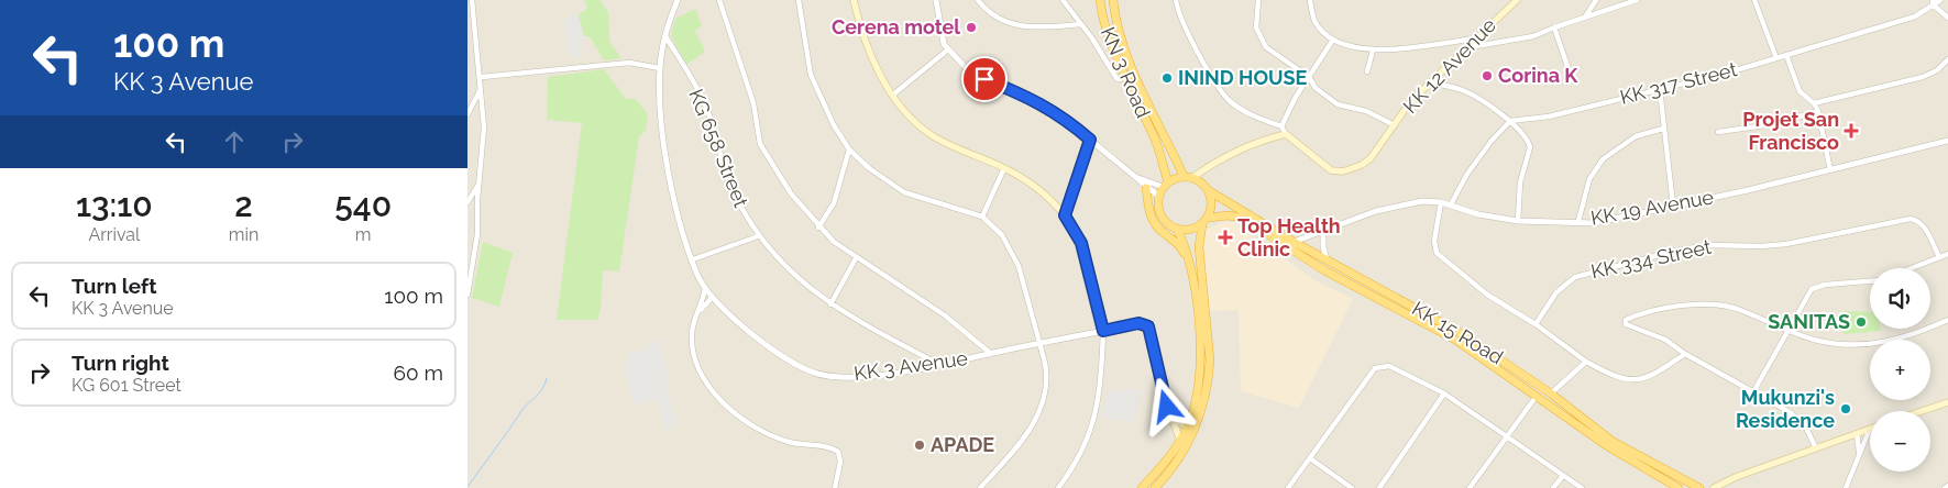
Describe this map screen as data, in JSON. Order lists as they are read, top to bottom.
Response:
{
  "streets": {
    "highway": ["KN 3 Road", "KK 15 Road"],
    "main road": ["KK 12 Avenue", "KK 3 Avenue"],
    "street": [
      "KK 317 Street",
      "KG 658 Street",
      "KK 19 Avenue",
      "KK 334 Street"
    ]
  },
  "crossings": [
    ["KN 3 Road", "KK 15 Road"],
    ["KG 658 Street", "KK 3 Avenue"],
    ["KK 19 Avenue", "KK 15 Road"]
  ],
  "places": {
    "other": [
      "Cerena motel",
      "Corina K",
      "ININD HOUSE",
      "SANITAS",
      "Mukunzi's Residence",
      "APADE"
    ],
    "health": ["Projet San Francisco", "Top Health Clinic"]
  },
  "page": {
    "turn": ["100 m", "KK 3 Avenue"],
    "eta": [
      "13:10",
      "Arrival",
      "2",
      "min",
      "540",
      "m"
    ],
    "list": [
      {
        "name": "Turn left",
        "note": "KK 3 Avenue",
        "value": "100 m"
      },
      {
        "name": "Turn right",
        "note": "KG 601 Street",
        "value": "60 m"
      }
    ],
    "map_buttons": ["+", "−"]
  }
}
